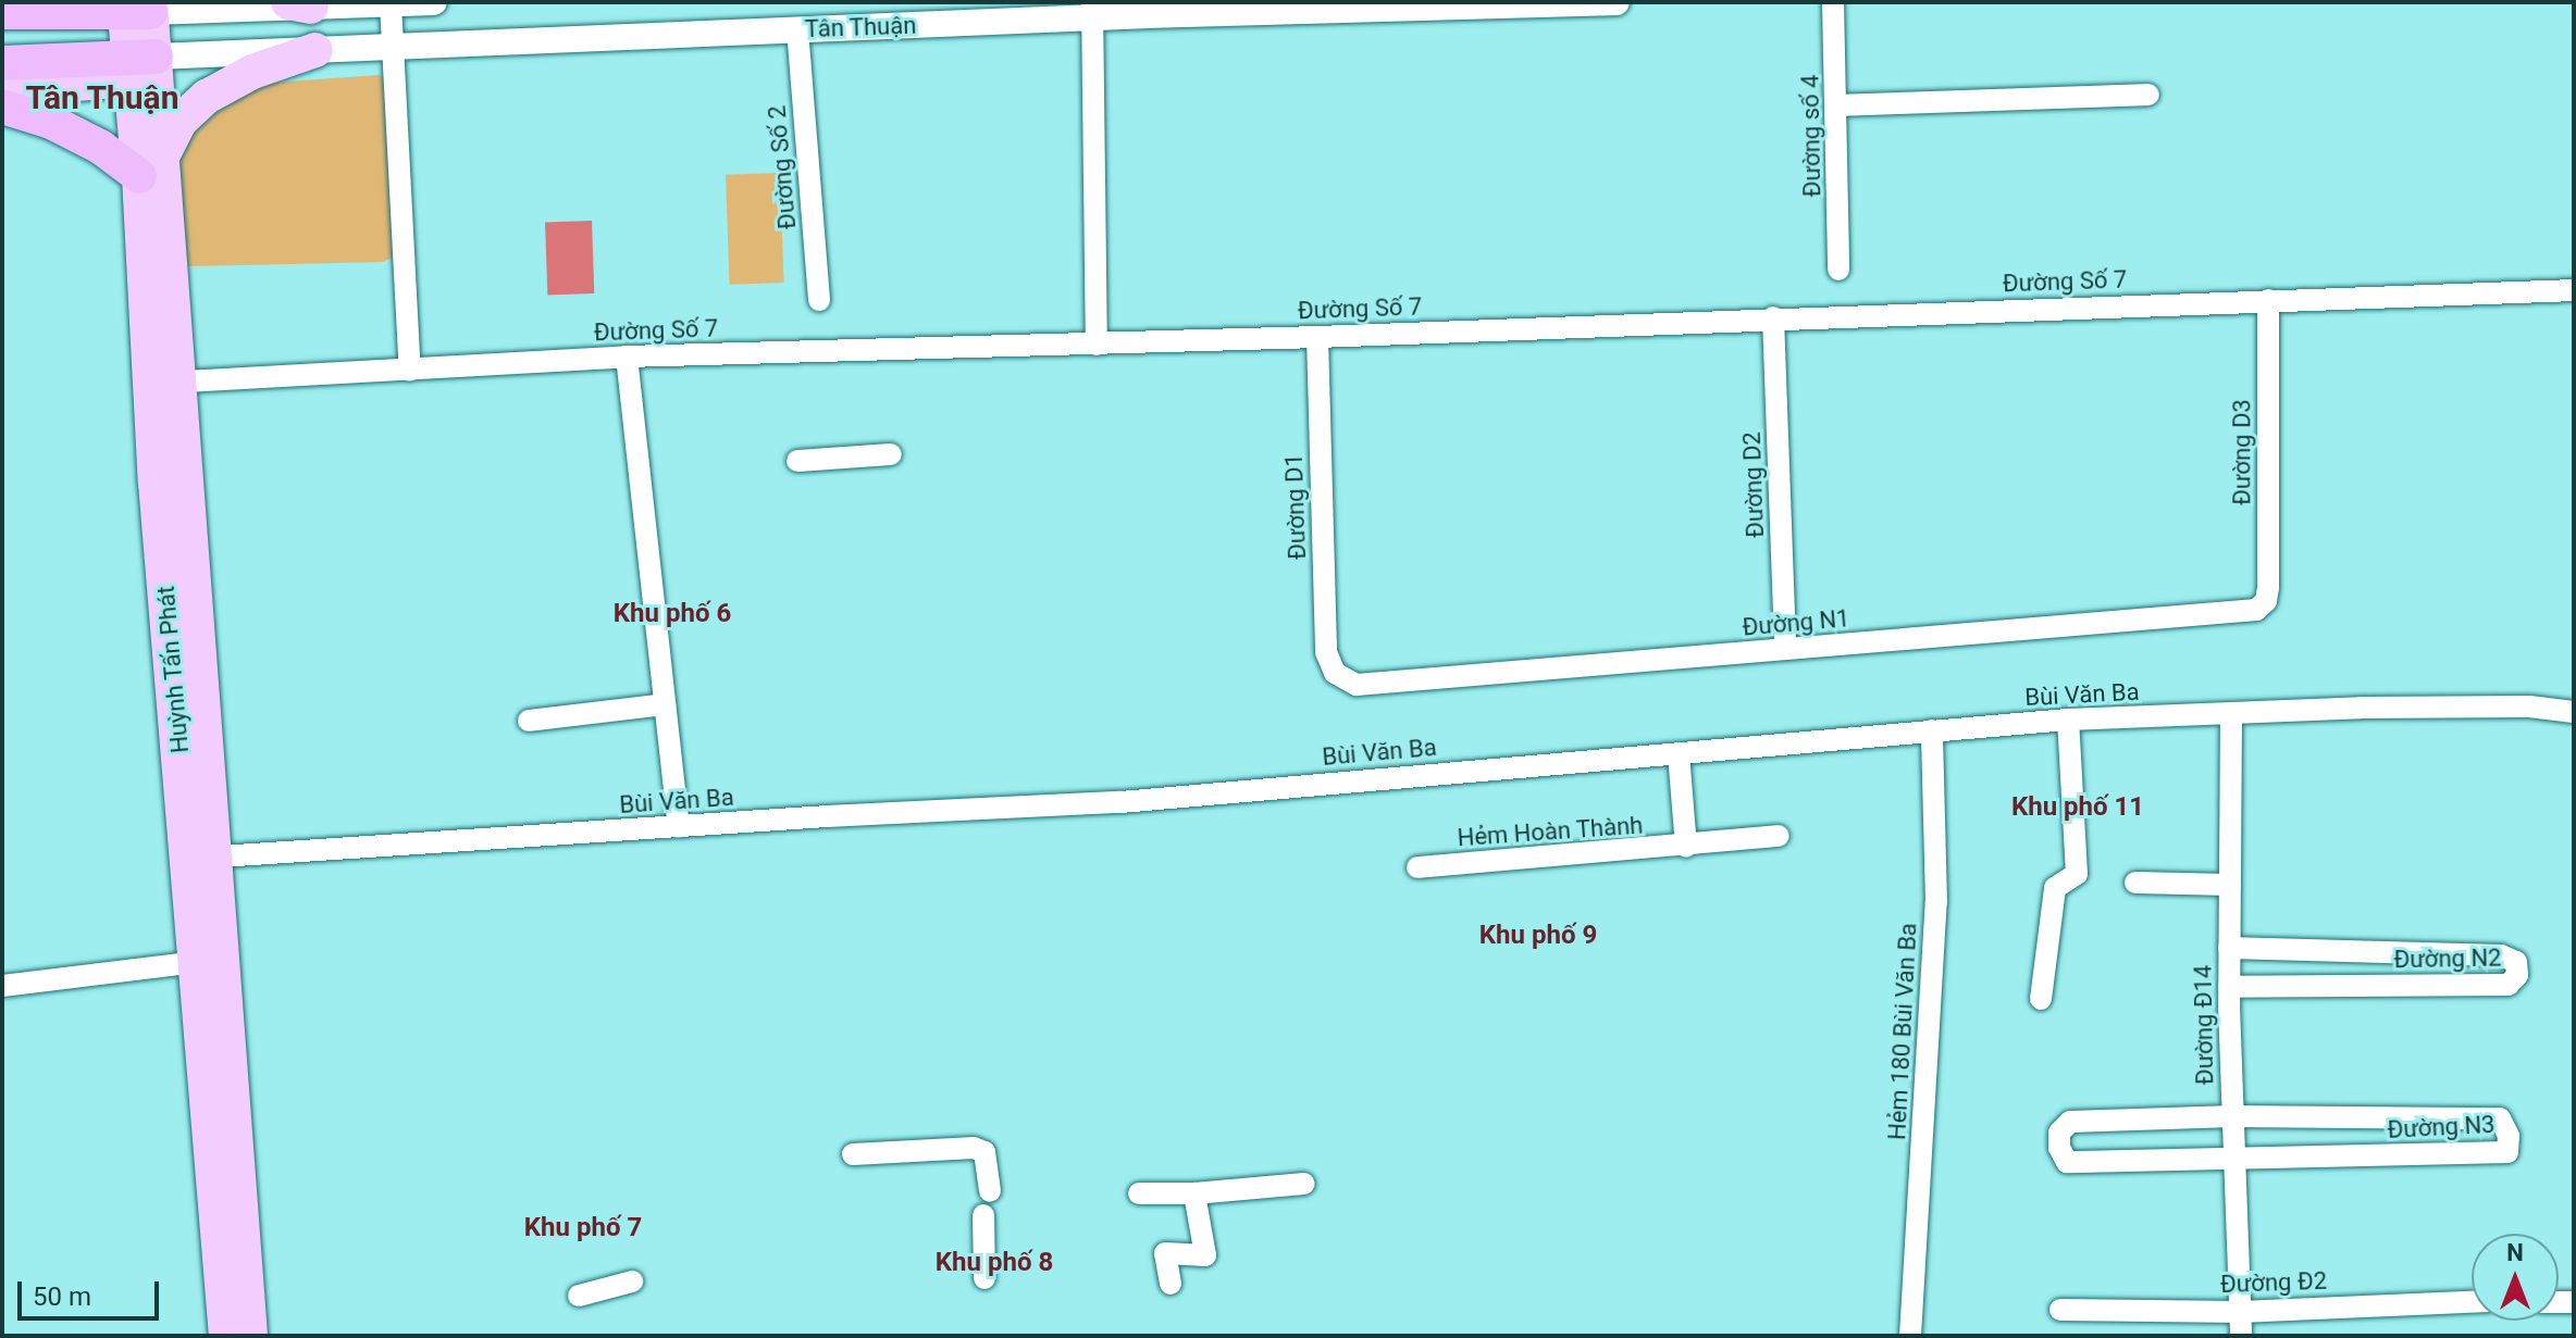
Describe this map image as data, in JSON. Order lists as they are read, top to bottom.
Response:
{
  "streets": {
    "main road": ["Huỳnh Tấn Phát"],
    "street": [
      "Tân Thuận",
      "Đường số 4",
      "Đường Số 2",
      "Đường Số 7",
      "Đường D3",
      "Đường D2",
      "Đường D1",
      "Đường N1",
      "Bùi Văn Ba",
      "Hẻm Hoàn Thành",
      "Đường N2",
      "Đường Đ14",
      "Hẻm 180 Bùi Văn Ba",
      "Đường N3",
      "Đường Đ2"
    ]
  },
  "crossings": [
    ["Tân Thuận", "Đường Số 2"],
    ["Tân Thuận", "Huỳnh Tấn Phát"],
    ["Đường Số 7", "Đường D3"],
    ["Đường Số 7", "Đường D2"],
    ["Đường Số 7", "Đường D1"],
    ["Đường Số 7", "Huỳnh Tấn Phát"],
    ["Đường D3", "Đường N1"],
    ["Đường D2", "Đường N1"],
    ["Đường D1", "Đường N1"],
    ["Huỳnh Tấn Phát", "Bùi Văn Ba"],
    ["Bùi Văn Ba", "Đường Đ14"],
    ["Bùi Văn Ba", "Hẻm 180 Bùi Văn Ba"],
    ["Đường N2", "Đường Đ14"],
    ["Đường Đ14", "Đường N3"],
    ["Đường Đ14", "Đường Đ2"]
  ],
  "districts": [
    "Tân Thuận",
    "Khu phố 6",
    "Khu phố 11",
    "Khu phố 9",
    "Khu phố 7",
    "Khu phố 8"
  ],
  "scale_bar": "50 m",
  "north": "top"
}
